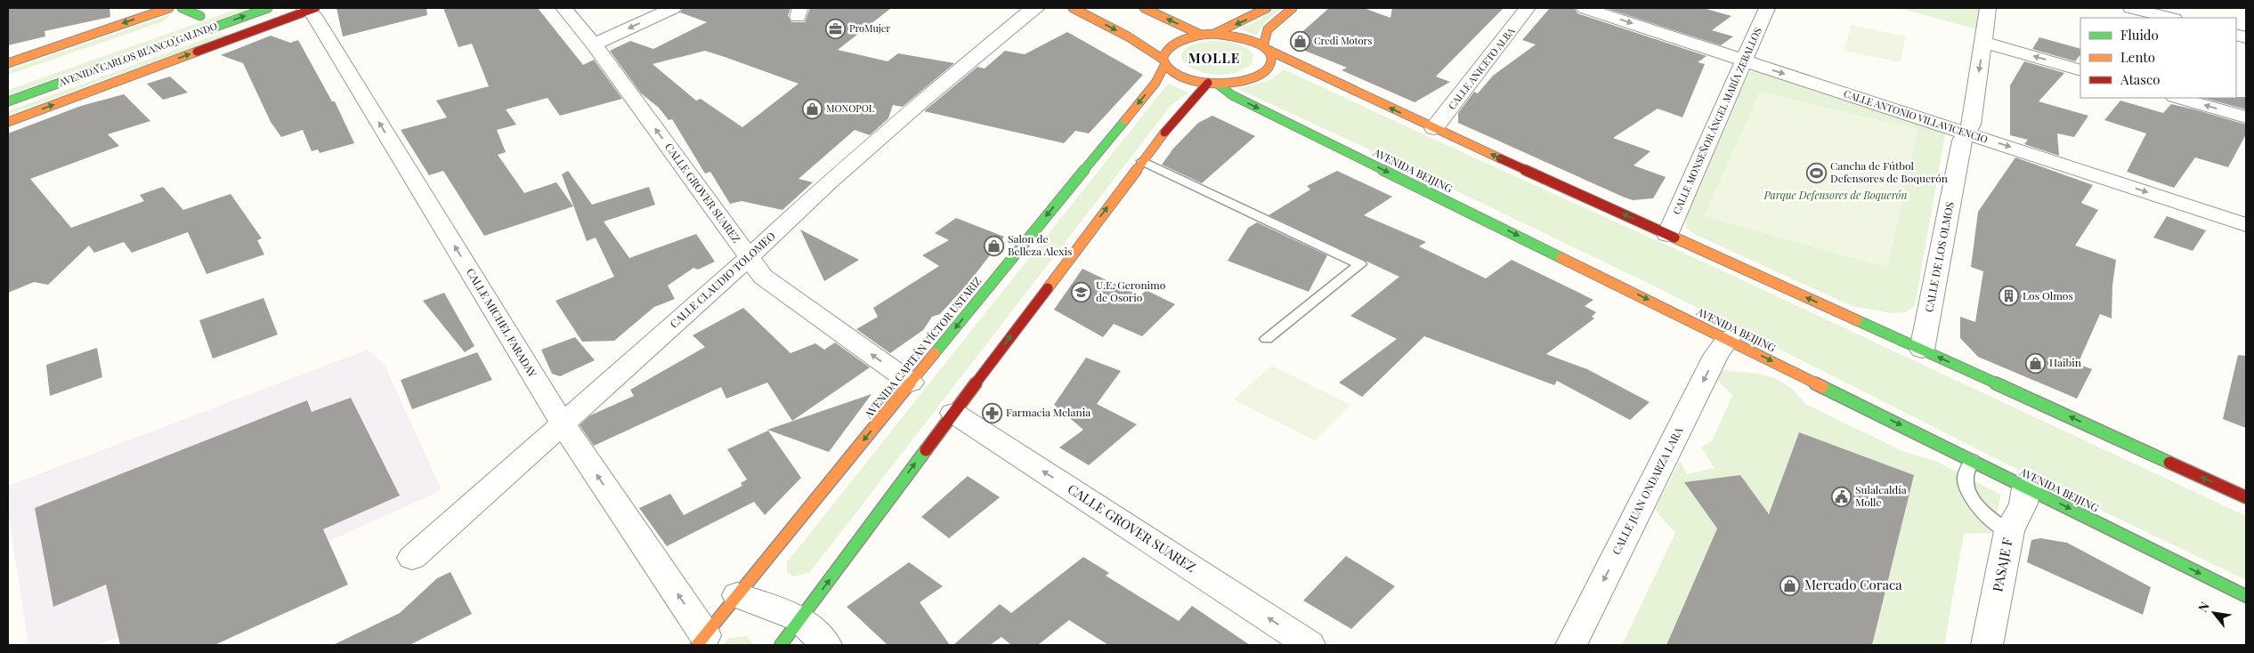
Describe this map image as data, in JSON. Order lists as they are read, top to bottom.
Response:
{
  "streets": {
    "main road": ["AVENIDA CARLOS BLANCO GALINDO", "AVENIDA BEIJING", "AVENIDA CAPITÁN VÍCTOR USTARIZ"],
    "street": [
      "CALLE ANICETO ALBA",
      "CALLE ANTONIO VILLAVICENCIO",
      "CALLE MONSEÑOR ÁNGEL MARÍA ZEBALLOS",
      "CALLE GROVER SUAREZ",
      "CALLE DE LOS OLMOS",
      "CALLE CLAUDIO TOLOMEO",
      "CALLE MICHEL FARADAY",
      "CALLE JUAN ONDARZA LARA",
      "PASAJE F"
    ]
  },
  "crossings": [
    ["CALLE ANTONIO VILLAVICENCIO", "CALLE MONSEÑOR ÁNGEL MARÍA ZEBALLOS"],
    ["CALLE ANTONIO VILLAVICENCIO", "CALLE DE LOS OLMOS"],
    ["AVENIDA BEIJING", "CALLE JUAN ONDARZA LARA"],
    ["AVENIDA BEIJING", "PASAJE F"],
    ["CALLE GROVER SUAREZ", "CALLE CLAUDIO TOLOMEO"],
    ["CALLE GROVER SUAREZ", "AVENIDA CAPITÁN VÍCTOR USTARIZ"],
    ["CALLE CLAUDIO TOLOMEO", "CALLE MICHEL FARADAY"],
    ["CALLE MICHEL FARADAY", "AVENIDA CAPITÁN VÍCTOR USTARIZ"]
  ],
  "one_way": ["CALLE GROVER SUAREZ", "CALLE MICHEL FARADAY", "CALLE JUAN ONDARZA LARA"],
  "districts": ["MOLLE"],
  "parks": ["Parque Defensores de Boquerón"],
  "places": {
    "office": ["ProMujer"],
    "shop": [
      "Credi Motors",
      "MONOPOL",
      "Salon de Belleza Alexis",
      "Haibin",
      "Mercado Coraca"
    ],
    "sports": ["Cancha de Fútbol Defensores de Boquerón"],
    "school or university": ["U.E. Geronimo de Osorio"],
    "building": ["Los Olmos"],
    "pharmacy": ["Farmacia Melania"],
    "public building": ["Sulalcaldía Molle"]
  },
  "legend": ["Fluido", "Lento", "Atasco"],
  "north": "top left"
}
